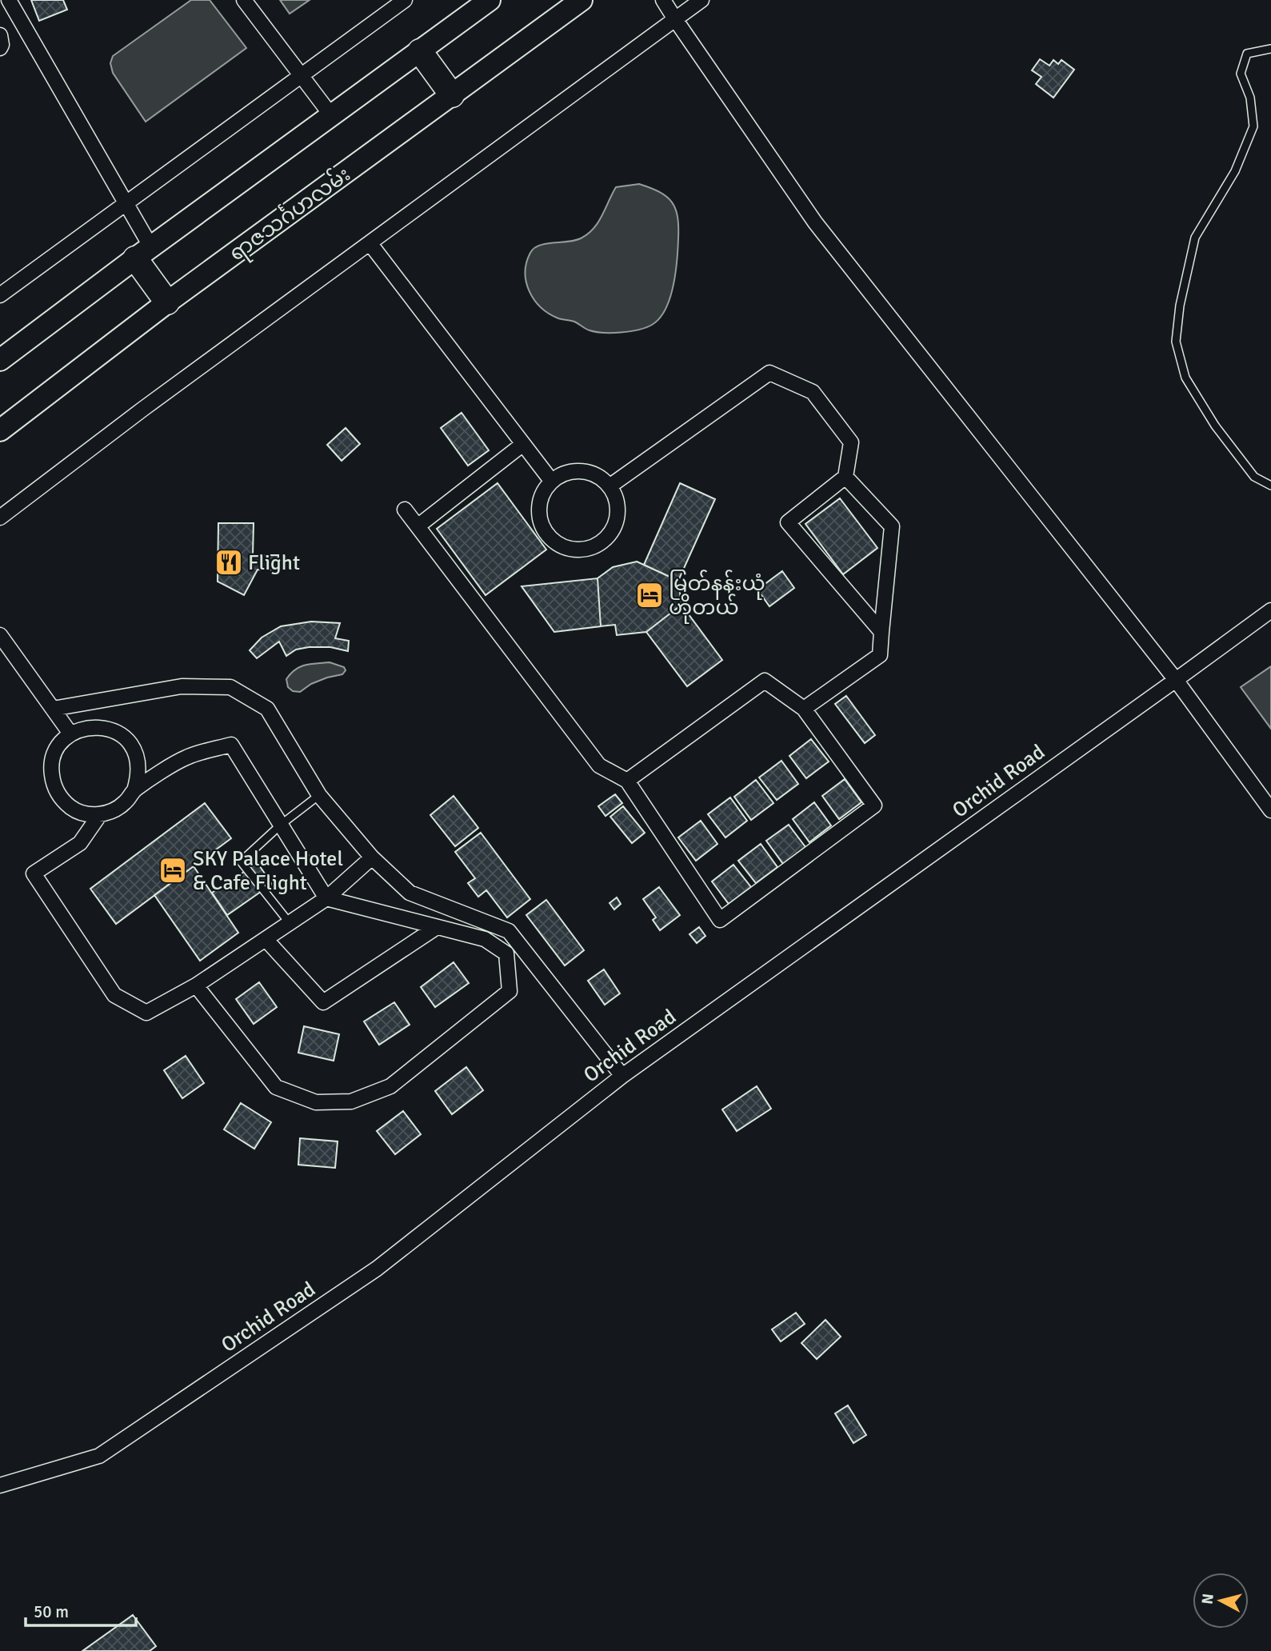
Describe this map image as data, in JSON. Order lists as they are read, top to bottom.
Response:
{
  "streets": {
    "main road": ["ရာဇသင်္ဂဟလမ်း"],
    "street": ["Orchid Road"]
  },
  "places": {
    "restaurant": ["Flight"],
    "hotel": ["မြတ်နန်းယုံ ဟိုတယ်", "SKY Palace Hotel & Cafe Flight"]
  },
  "scale_bar": "50 m",
  "north": "left"
}
